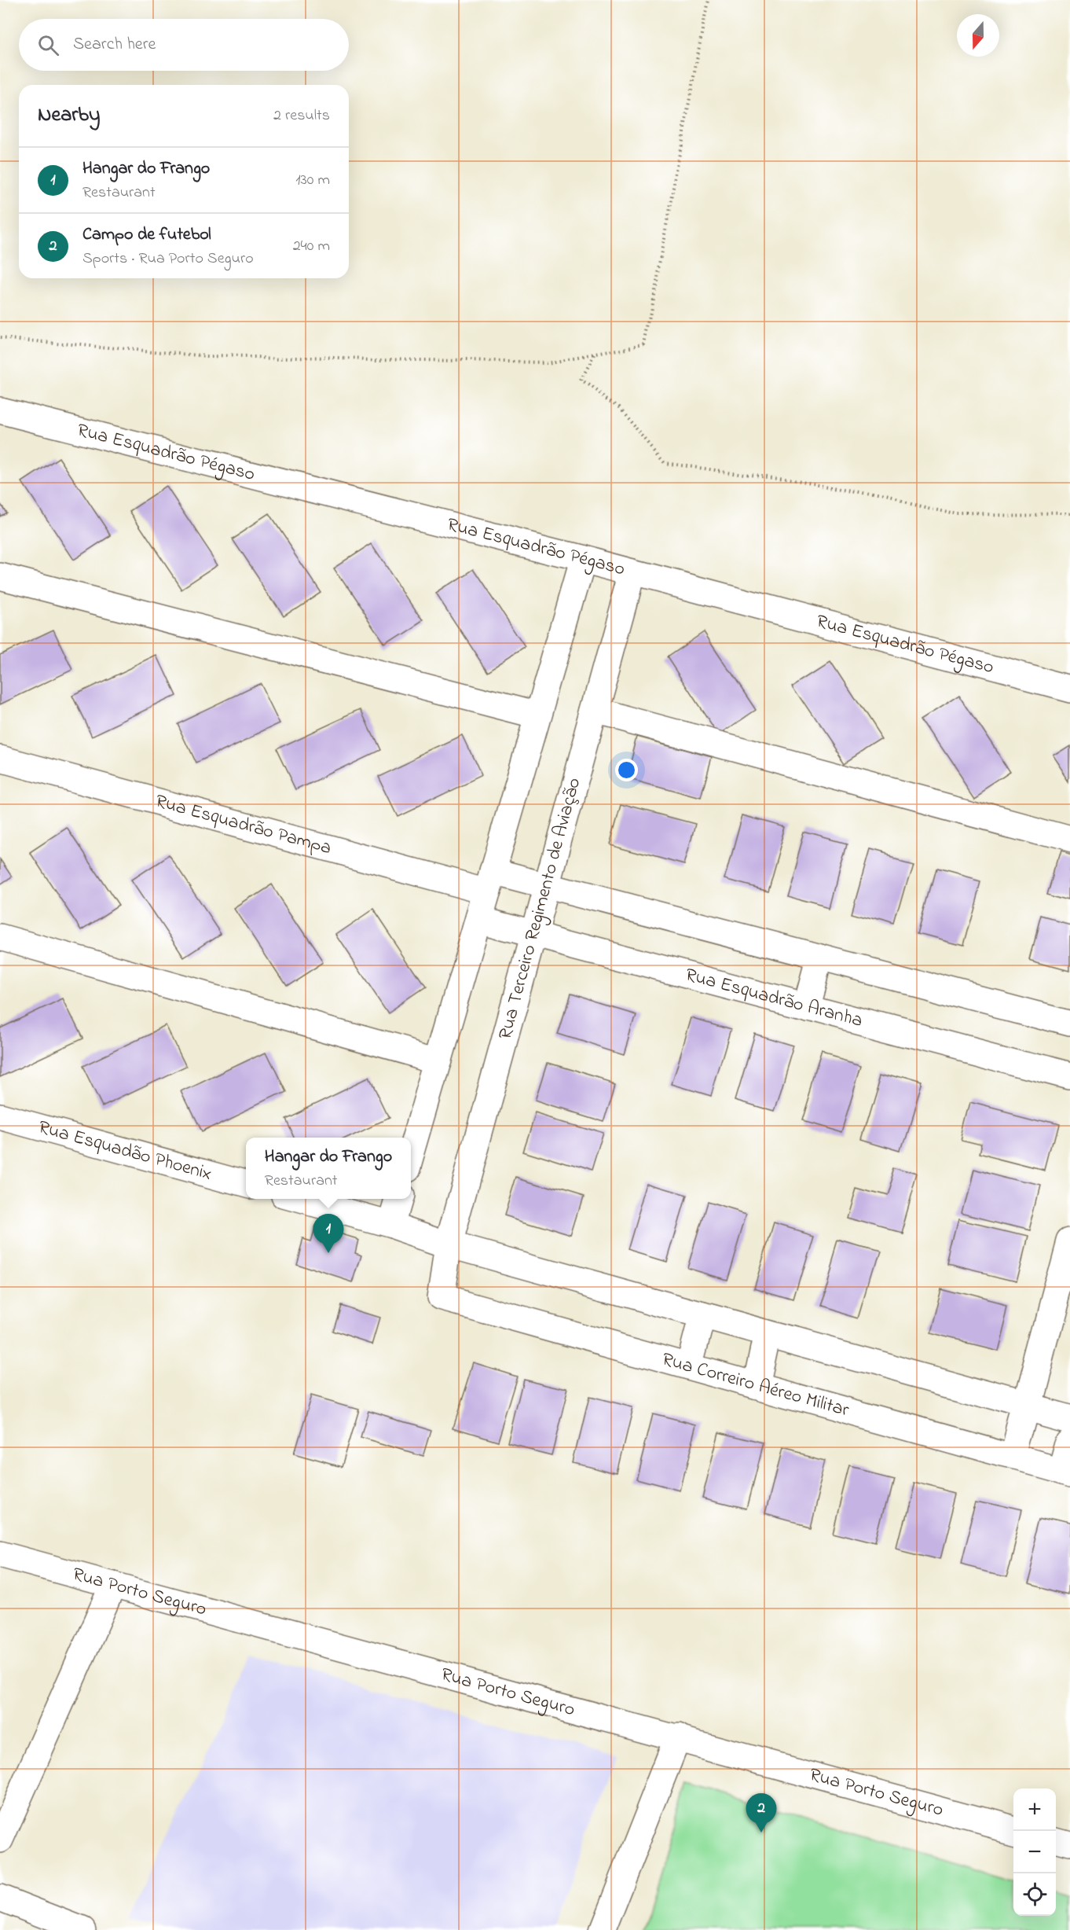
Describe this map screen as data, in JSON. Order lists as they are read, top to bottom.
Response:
{
  "streets": {
    "street": [
      "Rua Esquadrão Pégaso",
      "Rua Esquadrão Pampa",
      "Rua Terceiro Regimento de Aviação",
      "Rua Esquadrão Aranha",
      "Rua Esquadão Phoenix",
      "Rua Correiro Aéreo Militar",
      "Rua Porto Seguro"
    ]
  },
  "crossings": [
    ["Rua Esquadrão Pégaso", "Rua Terceiro Regimento de Aviação"],
    ["Rua Terceiro Regimento de Aviação", "Rua Esquadrão Aranha"],
    ["Rua Terceiro Regimento de Aviação", "Rua Correiro Aéreo Militar"]
  ],
  "north": "bottom",
  "page": {
    "search": "Search here",
    "heading": ["Nearby", "2 results"],
    "list": [
      {
        "mark": "1",
        "name": "Hangar do Frango",
        "note": "Restaurant",
        "value": "130 m"
      },
      {
        "mark": "2",
        "name": "Campo de futebol",
        "note": "Sports · Rua Porto Seguro",
        "value": "240 m"
      }
    ],
    "popup": ["Hangar do Frango", "Restaurant"],
    "pins": ["1", "2"],
    "map_buttons": ["+", "−"]
  }
}
